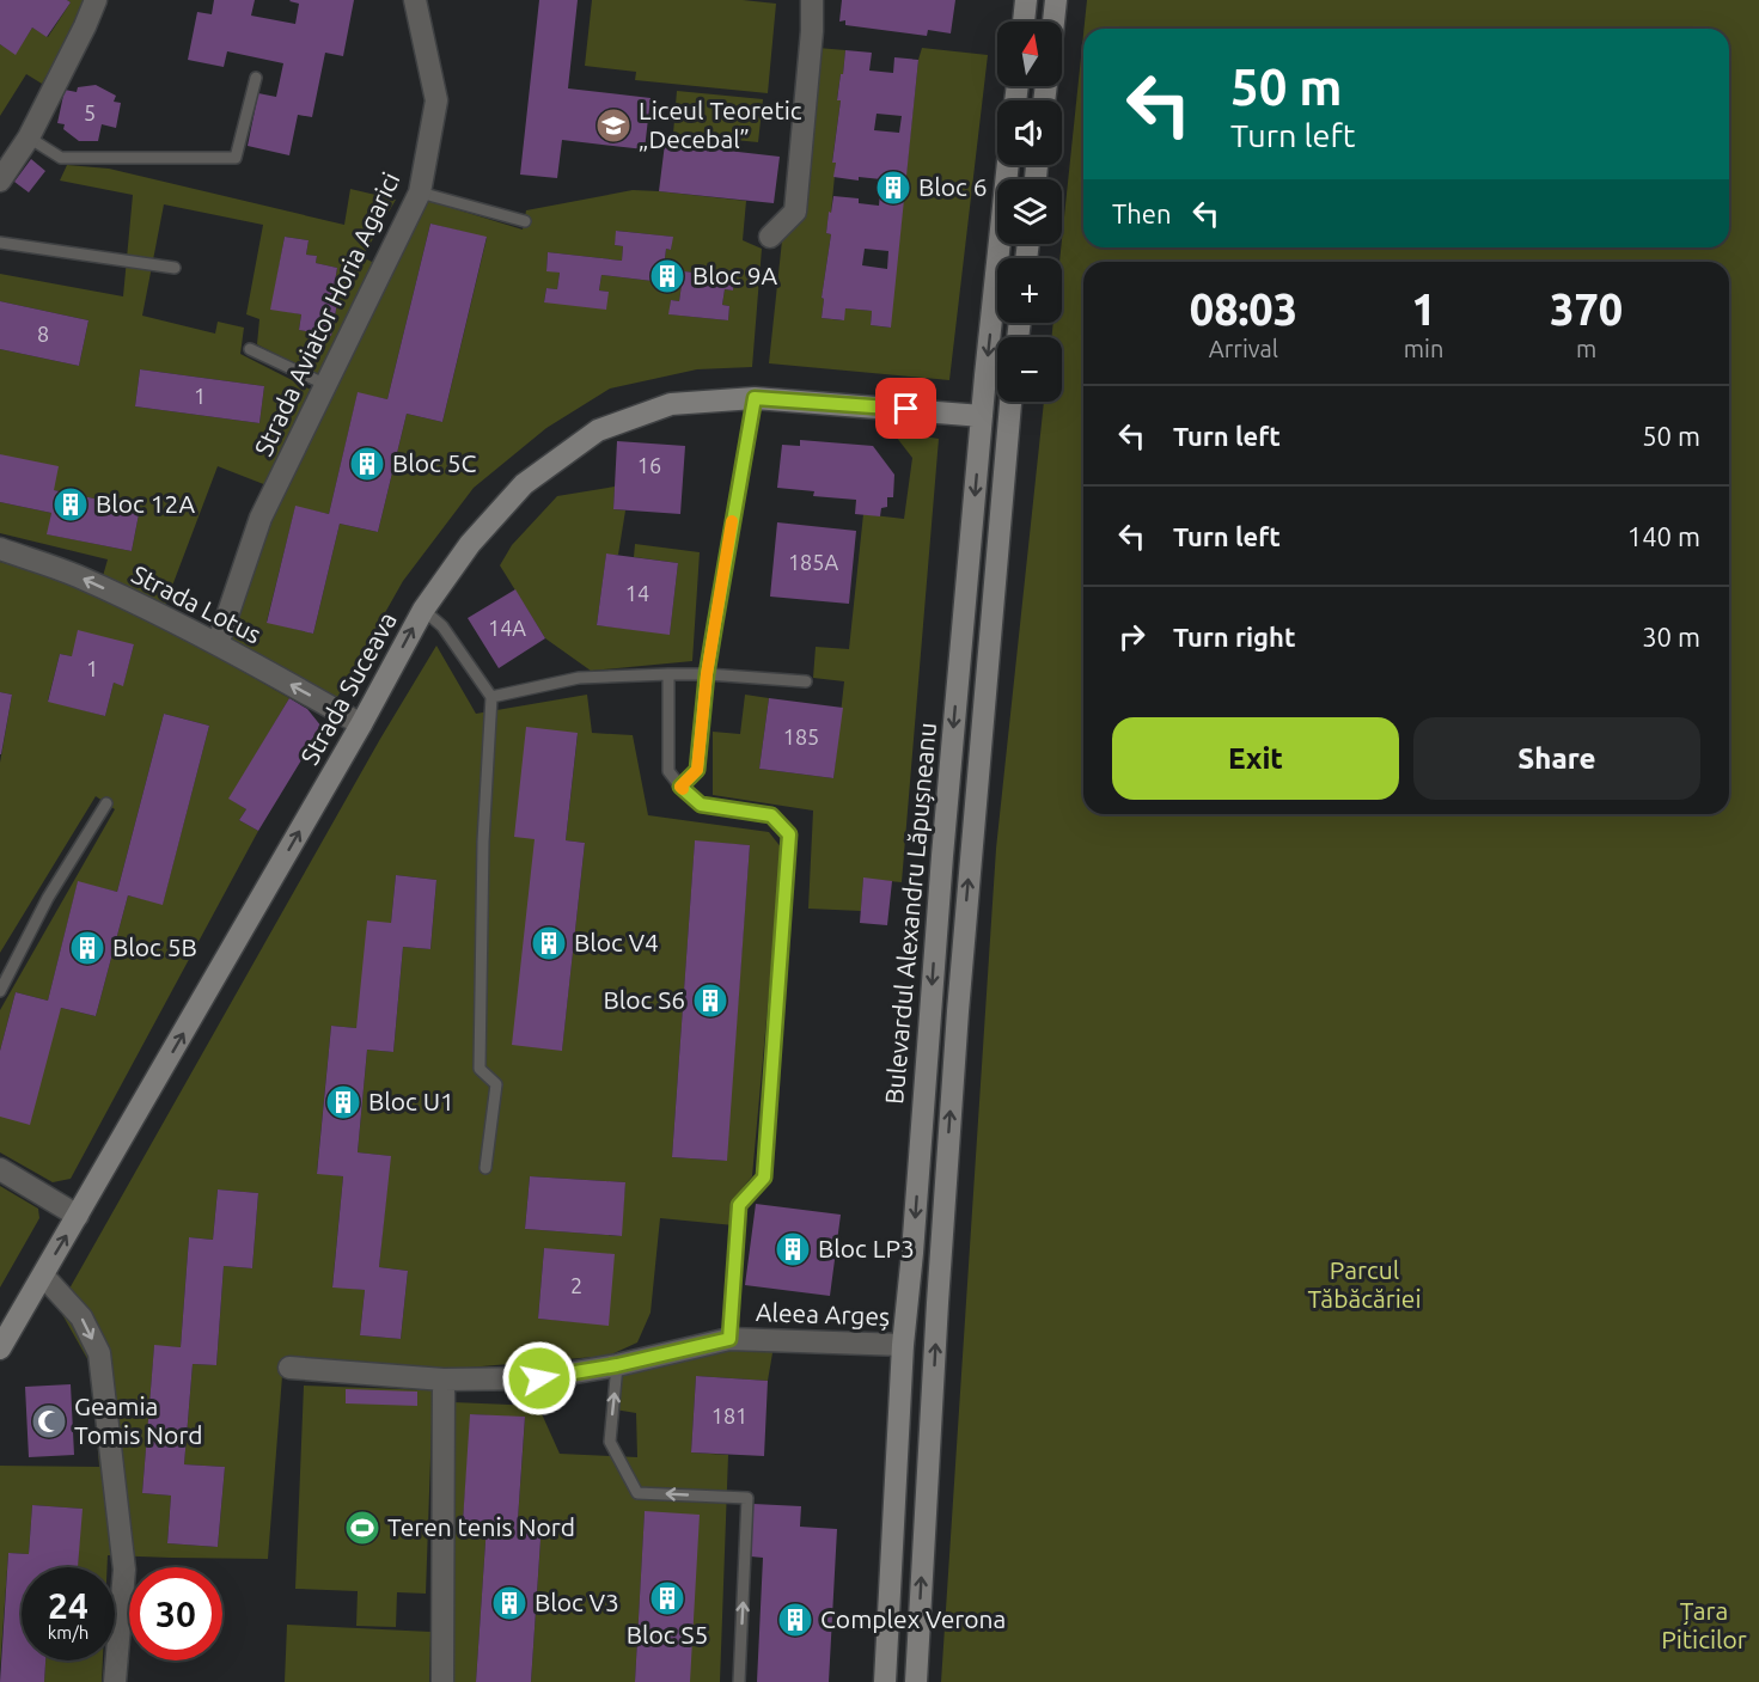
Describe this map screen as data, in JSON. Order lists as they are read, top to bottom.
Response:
{
  "streets": {
    "main road": ["Strada Suceava", "Bulevardul Alexandru Lăpușneanu"],
    "street": ["Strada Aviator Horia Agarici", "Strada Lotus", "Aleea Argeș"]
  },
  "crossings": [
    ["Strada Aviator Horia Agarici", "Strada Lotus"],
    ["Strada Lotus", "Strada Suceava"],
    ["Strada Suceava", "Bulevardul Alexandru Lăpușneanu"],
    ["Bulevardul Alexandru Lăpușneanu", "Aleea Argeș"]
  ],
  "one_way": ["Strada Lotus", "Strada Suceava"],
  "parks": ["Parcul Tăbăcăriei", "Țara Piticilor"],
  "places": {
    "school or university": ["Liceul Teoretic „Decebal”"],
    "building": [
      "Bloc 6",
      "Bloc 9A",
      "Bloc 5C",
      "Bloc 12A",
      "Bloc V4",
      "Bloc 5B",
      "Bloc S6",
      "Bloc U1",
      "Bloc LP3",
      "Bloc S5",
      "Bloc V3",
      "Complex Verona"
    ],
    "mosque": ["Geamia Tomis Nord"],
    "sports": ["Teren tenis Nord"]
  },
  "house_numbers": [
    "5",
    "8",
    "1",
    "16",
    "185A",
    "14",
    "14A",
    "1",
    "185",
    "2",
    "181"
  ],
  "north": "top",
  "page": {
    "map_buttons": ["+", "−"],
    "turn": ["50 m", "Turn left"],
    "then": "Then",
    "eta": [
      "08:03",
      "Arrival",
      "1",
      "min",
      "370",
      "m"
    ],
    "list": [
      {
        "name": "Turn left",
        "value": "50 m"
      },
      {
        "name": "Turn left",
        "value": "140 m"
      },
      {
        "name": "Turn right",
        "value": "30 m"
      }
    ],
    "buttons": ["Exit", "Share"],
    "speed": "24 km/h",
    "limit": "30"
  }
}
